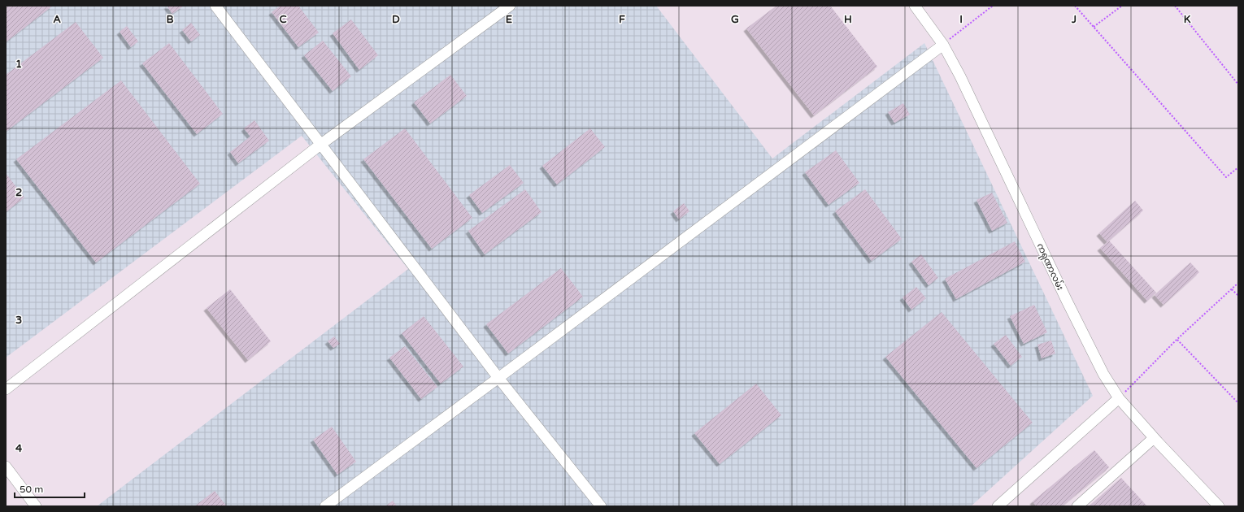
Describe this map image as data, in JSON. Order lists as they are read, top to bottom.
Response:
{
  "streets": {
    "street": ["ကရုဏာလမ်း"]
  },
  "scale_bar": "50 m",
  "grid": {
    "columns": [
      "A",
      "B",
      "C",
      "D",
      "E",
      "F",
      "G",
      "H",
      "I",
      "J",
      "K"
    ],
    "rows": [
      "1",
      "2",
      "3",
      "4"
    ]
  }
}
